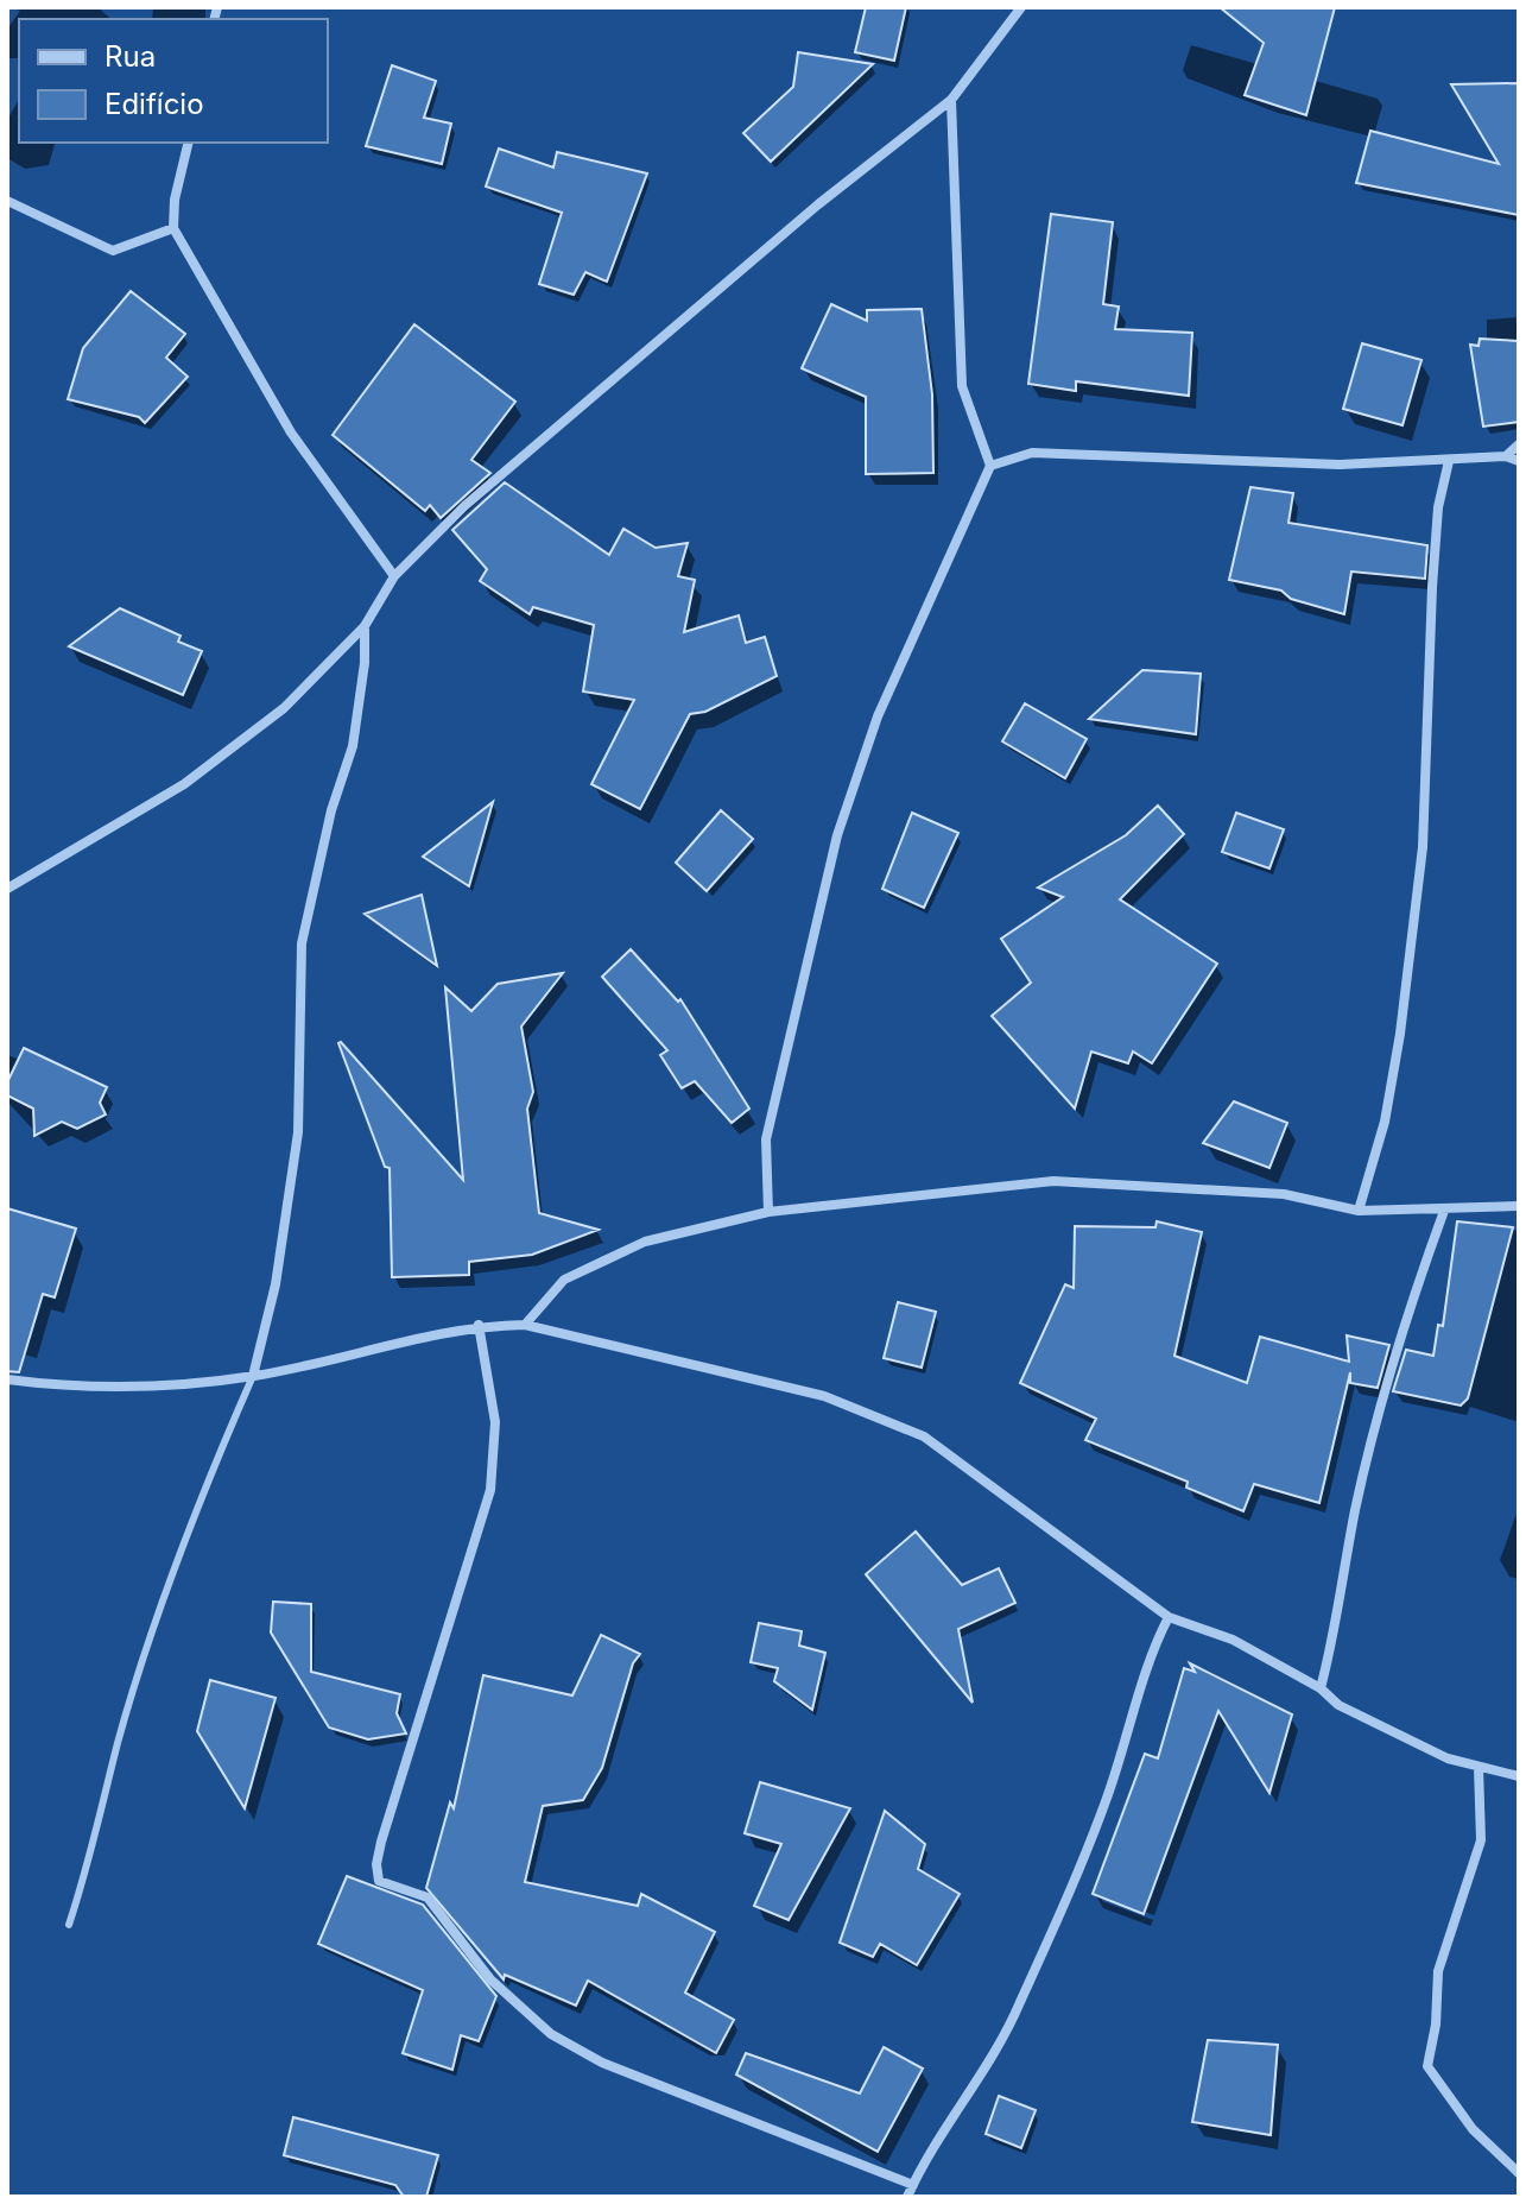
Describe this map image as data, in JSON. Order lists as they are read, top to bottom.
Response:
{
  "legend": ["Rua", "Edifício"]
}
